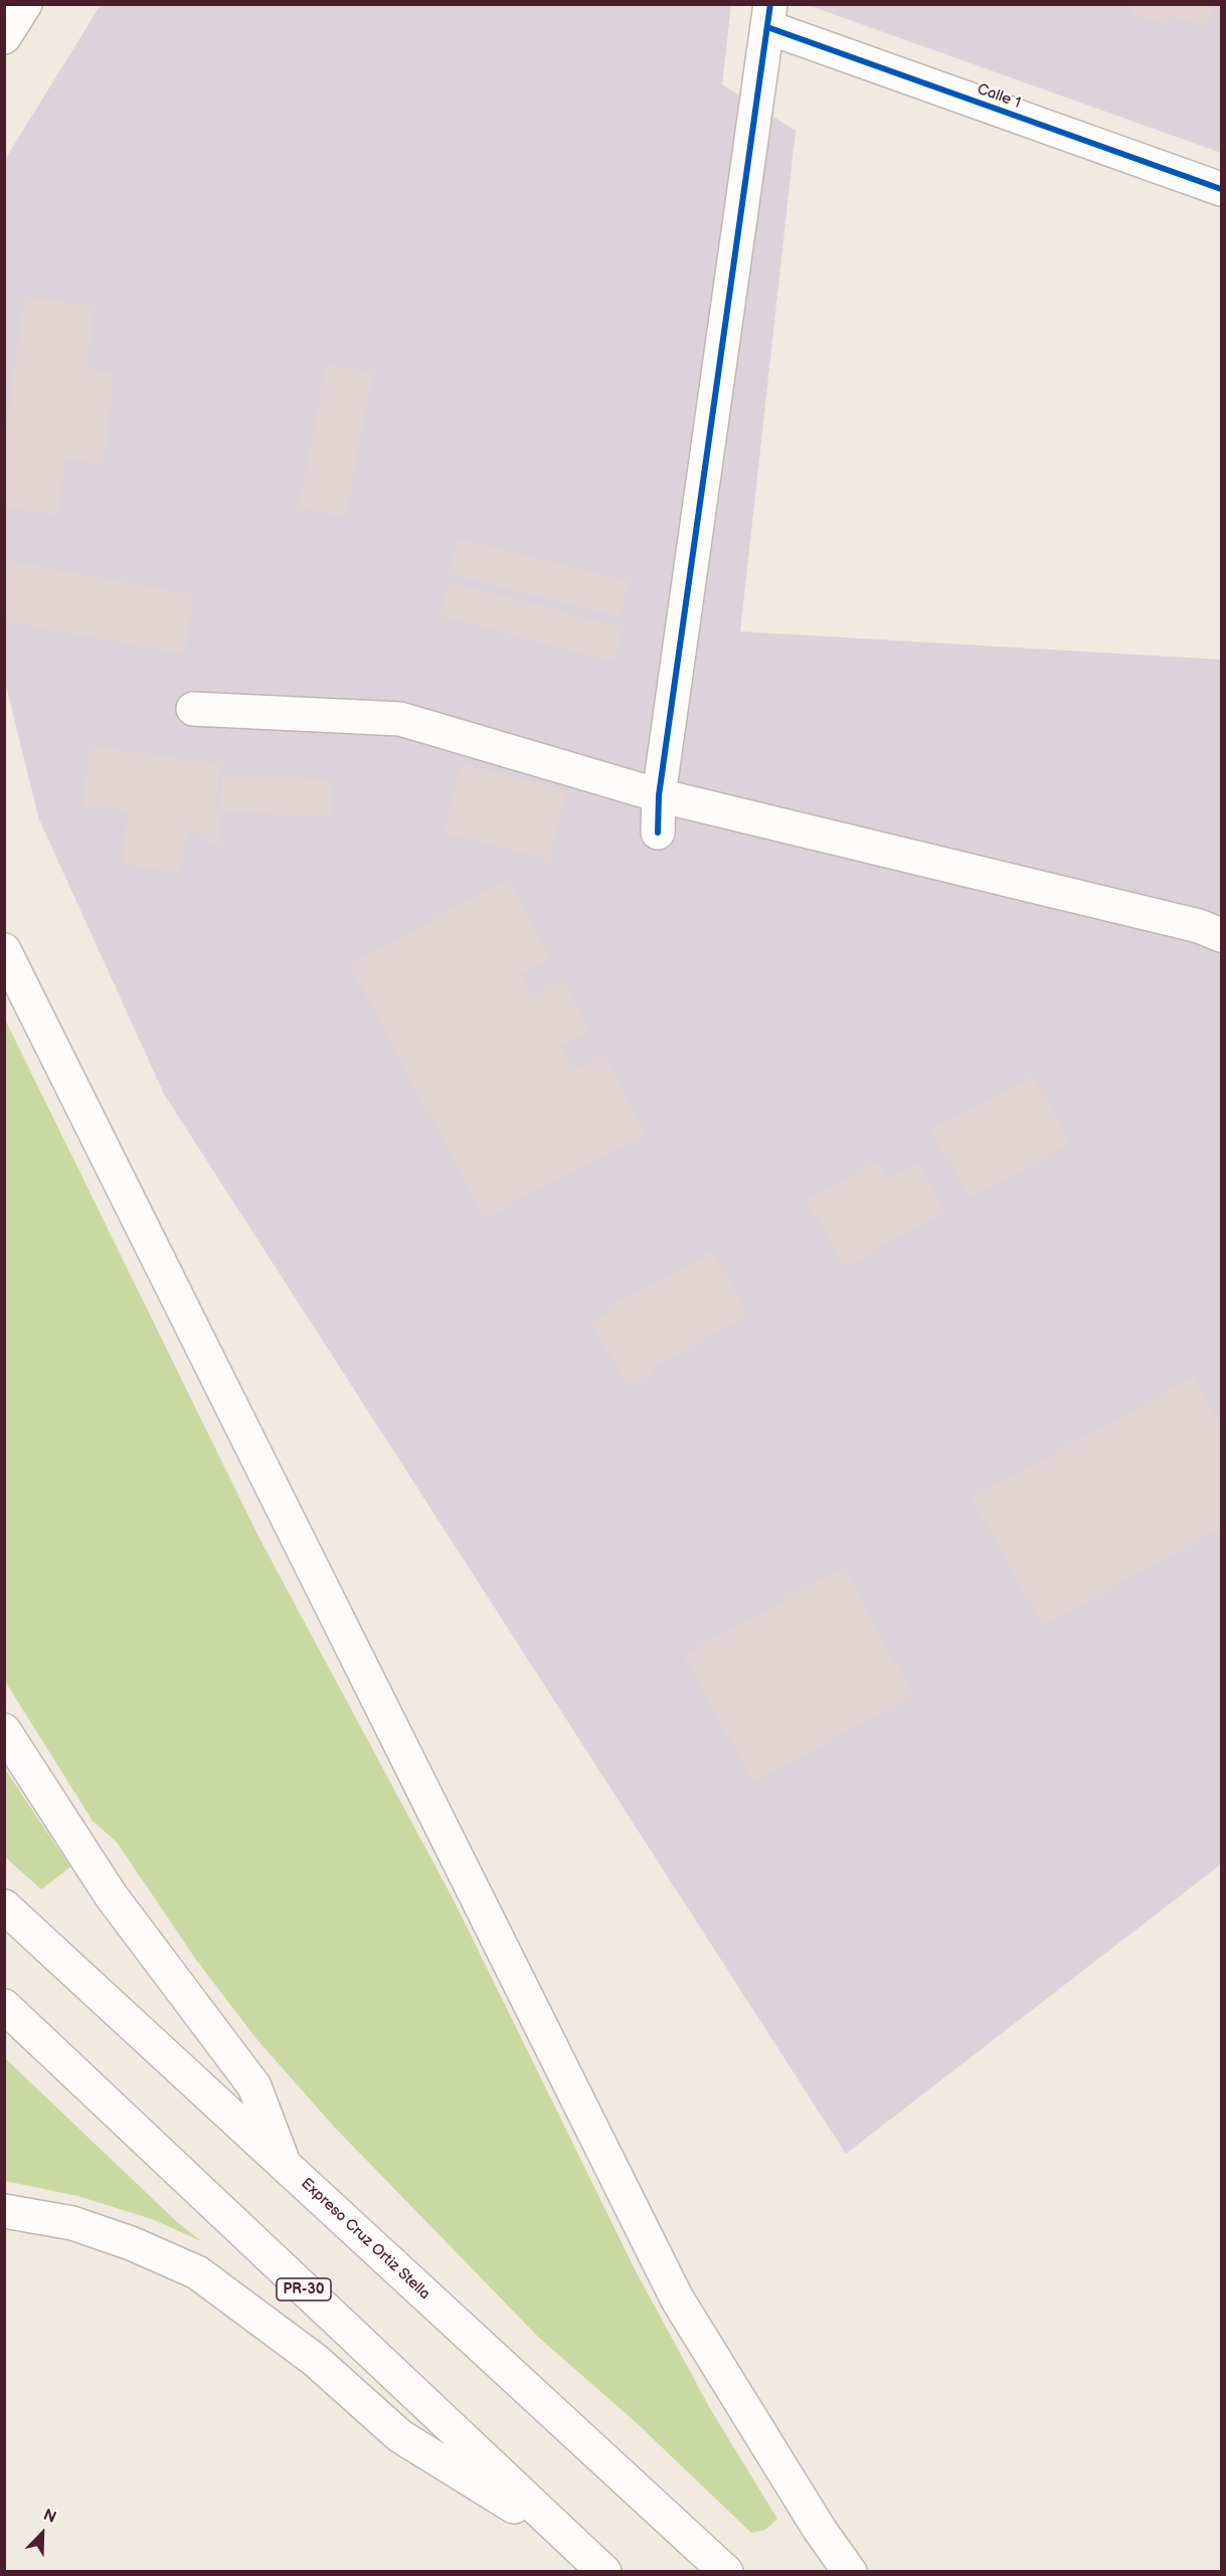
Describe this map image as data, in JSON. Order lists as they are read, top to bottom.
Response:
{
  "streets": {
    "main road": ["Calle 1", "Expreso Cruz Ortiz Stella", "PR-30"]
  },
  "north": "top right"
}
